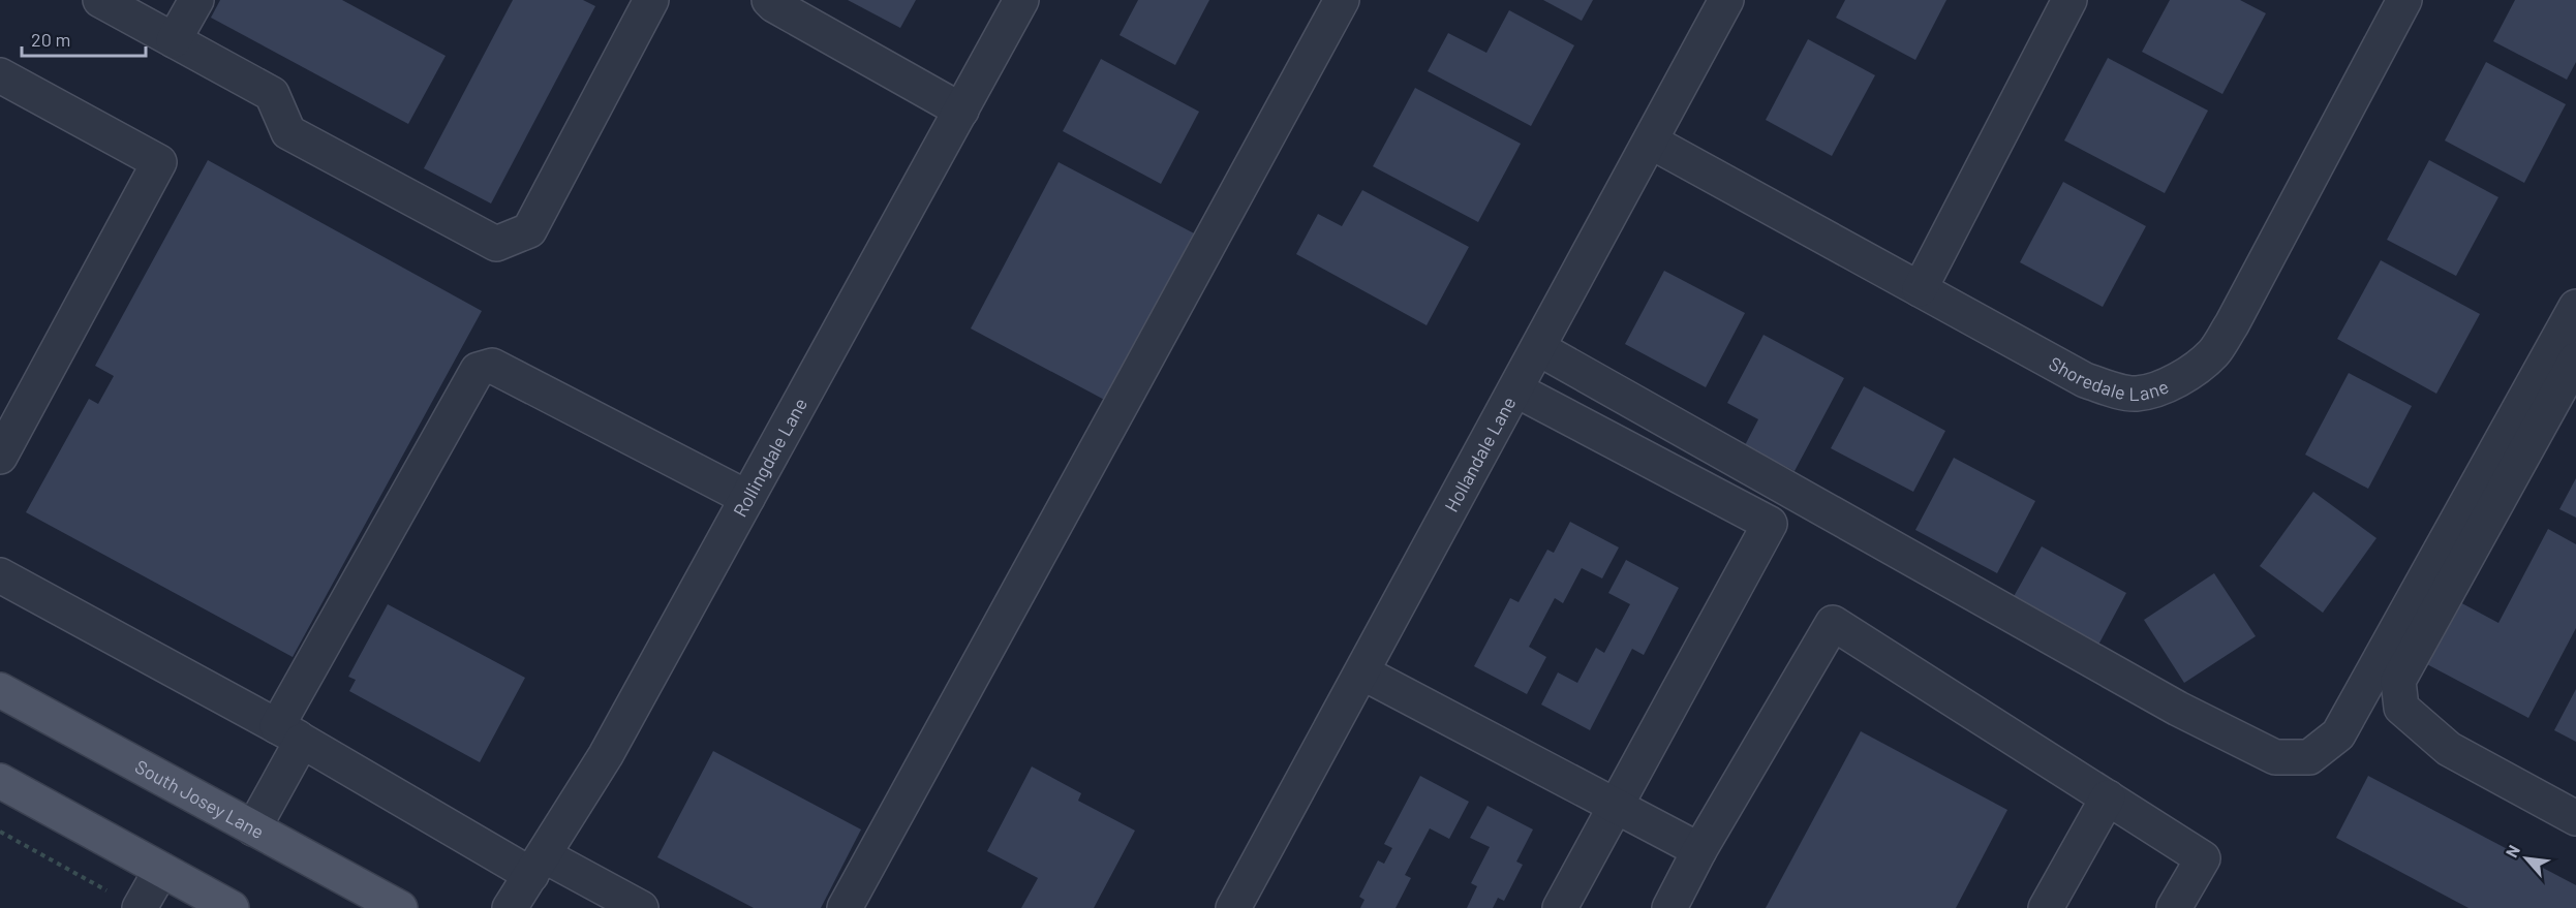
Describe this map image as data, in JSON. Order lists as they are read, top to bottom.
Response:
{
  "streets": {
    "main road": ["South Josey Lane"],
    "street": ["Shoredale Lane", "Hollandale Lane", "Rollingdale Lane"]
  },
  "crossings": [
    ["Shoredale Lane", "Hollandale Lane"]
  ],
  "scale_bar": "20 m",
  "north": "top left"
}
